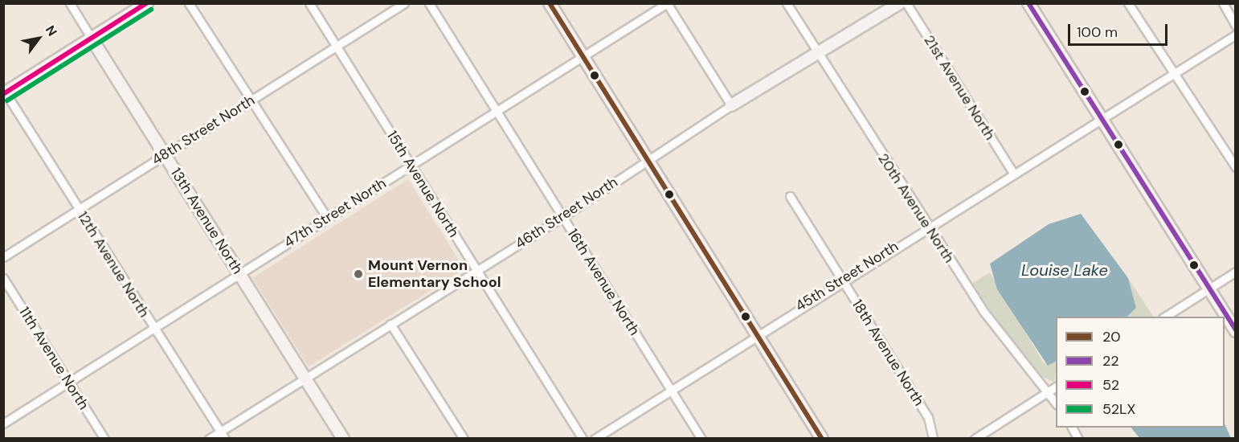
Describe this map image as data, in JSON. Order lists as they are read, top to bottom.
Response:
{
  "streets": {
    "street": [
      "21st Avenue North",
      "48th Street North",
      "15th Avenue North",
      "20th Avenue North",
      "47th Street North",
      "46th Street North",
      "13th Avenue North",
      "12th Avenue North",
      "45th Street North",
      "16th Avenue North",
      "18th Avenue North",
      "11th Avenue North"
    ]
  },
  "crossings": [
    ["21st Avenue North", "45th Street North"],
    ["48th Street North", "15th Avenue North"],
    ["48th Street North", "13th Avenue North"],
    ["48th Street North", "12th Avenue North"],
    ["15th Avenue North", "47th Street North"],
    ["15th Avenue North", "46th Street North"],
    ["20th Avenue North", "46th Street North"],
    ["20th Avenue North", "45th Street North"],
    ["47th Street North", "13th Avenue North"],
    ["47th Street North", "12th Avenue North"],
    ["47th Street North", "16th Avenue North"],
    ["47th Street North", "11th Avenue North"],
    ["46th Street North", "13th Avenue North"],
    ["46th Street North", "12th Avenue North"],
    ["46th Street North", "16th Avenue North"],
    ["45th Street North", "16th Avenue North"],
    ["45th Street North", "18th Avenue North"]
  ],
  "water": ["Louise Lake"],
  "places": ["Mount Vernon Elementary School"],
  "lines": [
    "transit line 20",
    "transit line 22",
    "transit line 52",
    "transit line 52LX"
  ],
  "legend": [
    "20",
    "22",
    "52",
    "52LX"
  ],
  "scale_bar": "100 m",
  "north": "top right"
}
